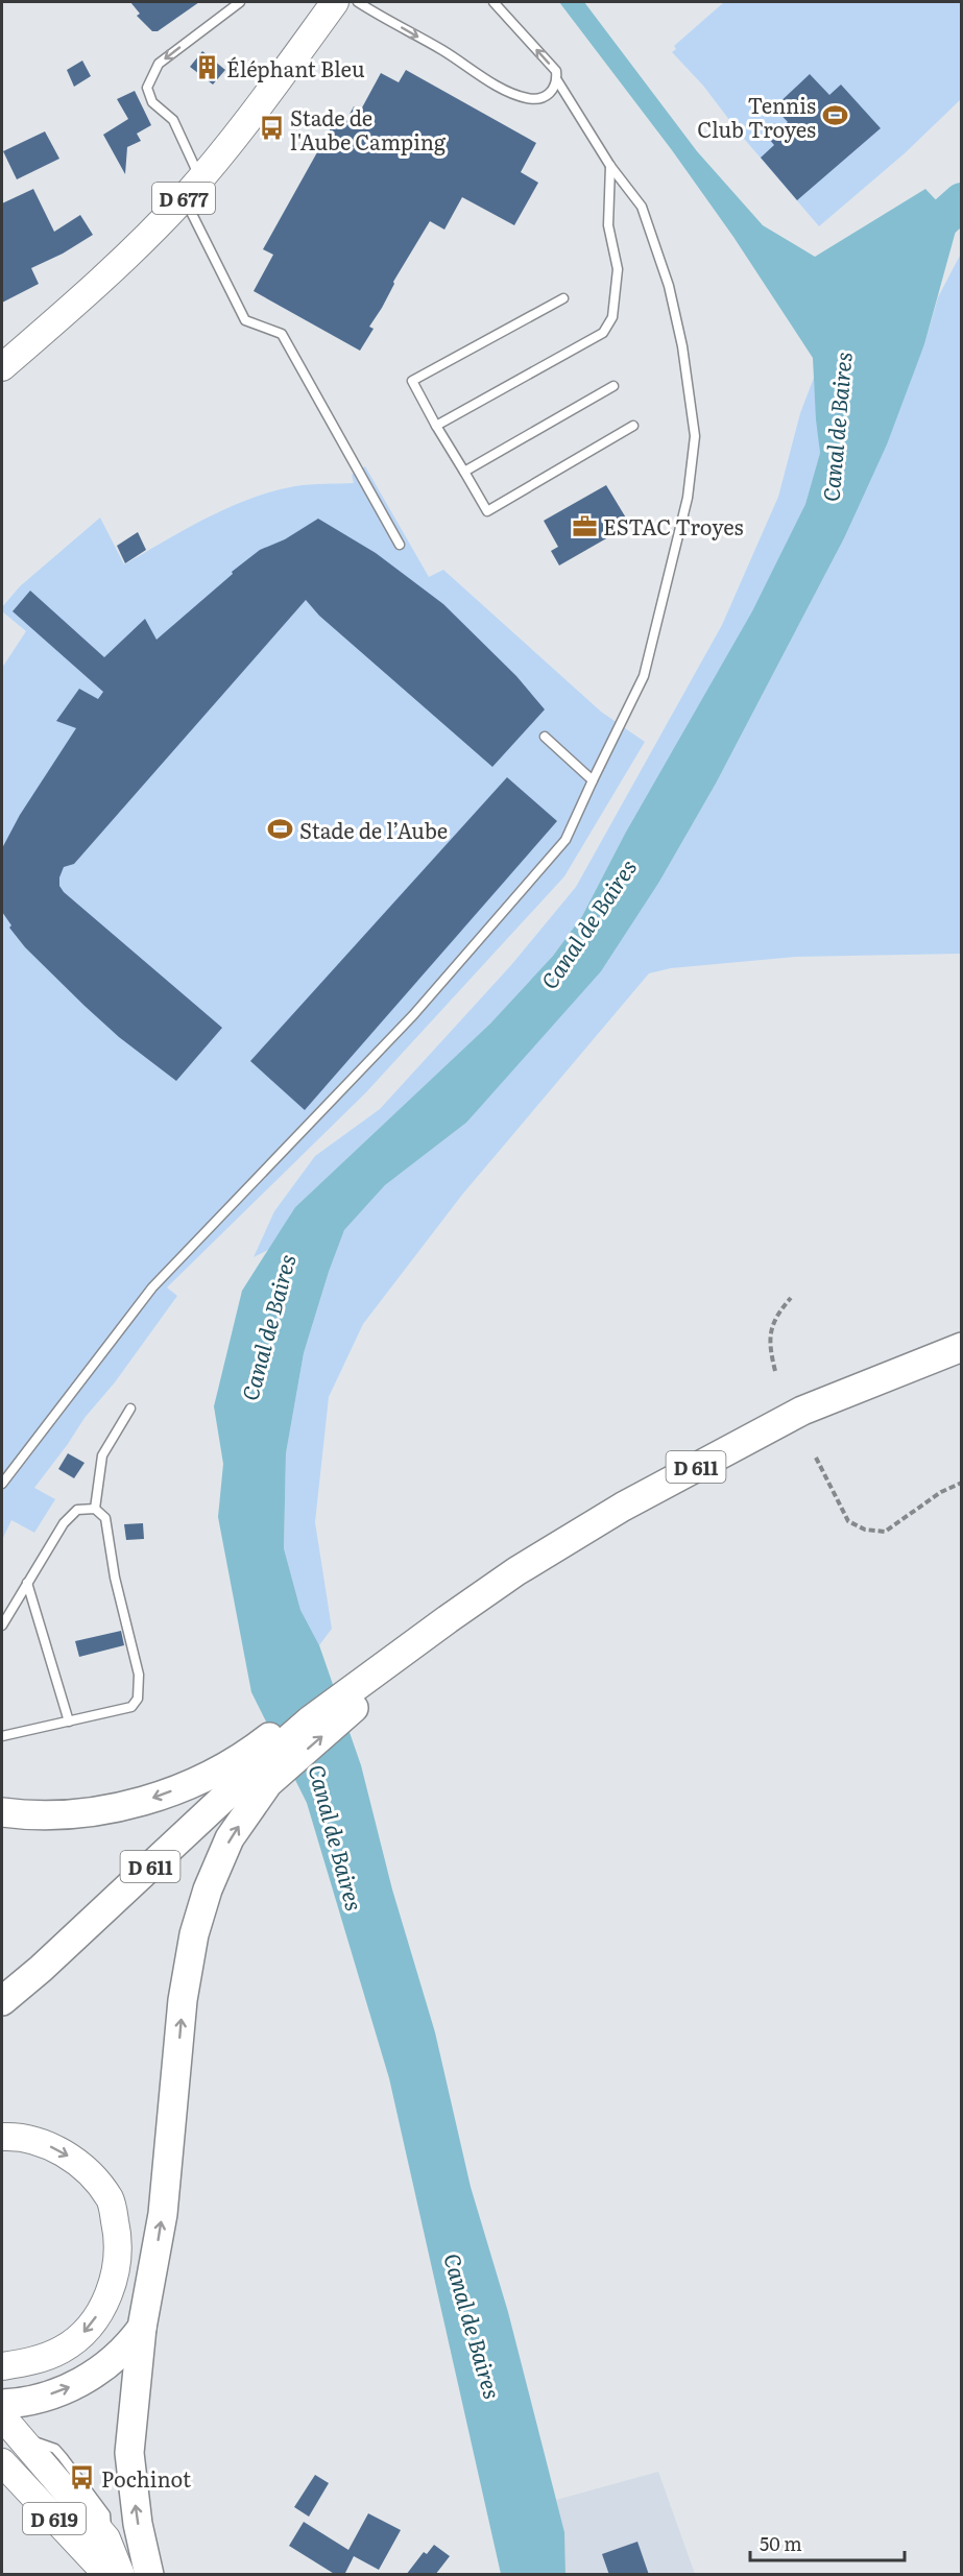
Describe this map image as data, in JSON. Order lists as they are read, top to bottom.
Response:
{
  "streets": {
    "highway": ["D 611"],
    "main road": ["D 677", "D 619"]
  },
  "water": ["Canal de Baires"],
  "places": {
    "building": ["Éléphant Bleu"],
    "sports": ["Tennis Club Troyes", "Stade de l’Aube"],
    "bus stop": ["Stade de l'Aube Camping", "Pochinot"],
    "office": ["ESTAC Troyes"]
  },
  "scale_bar": "50 m"
}
